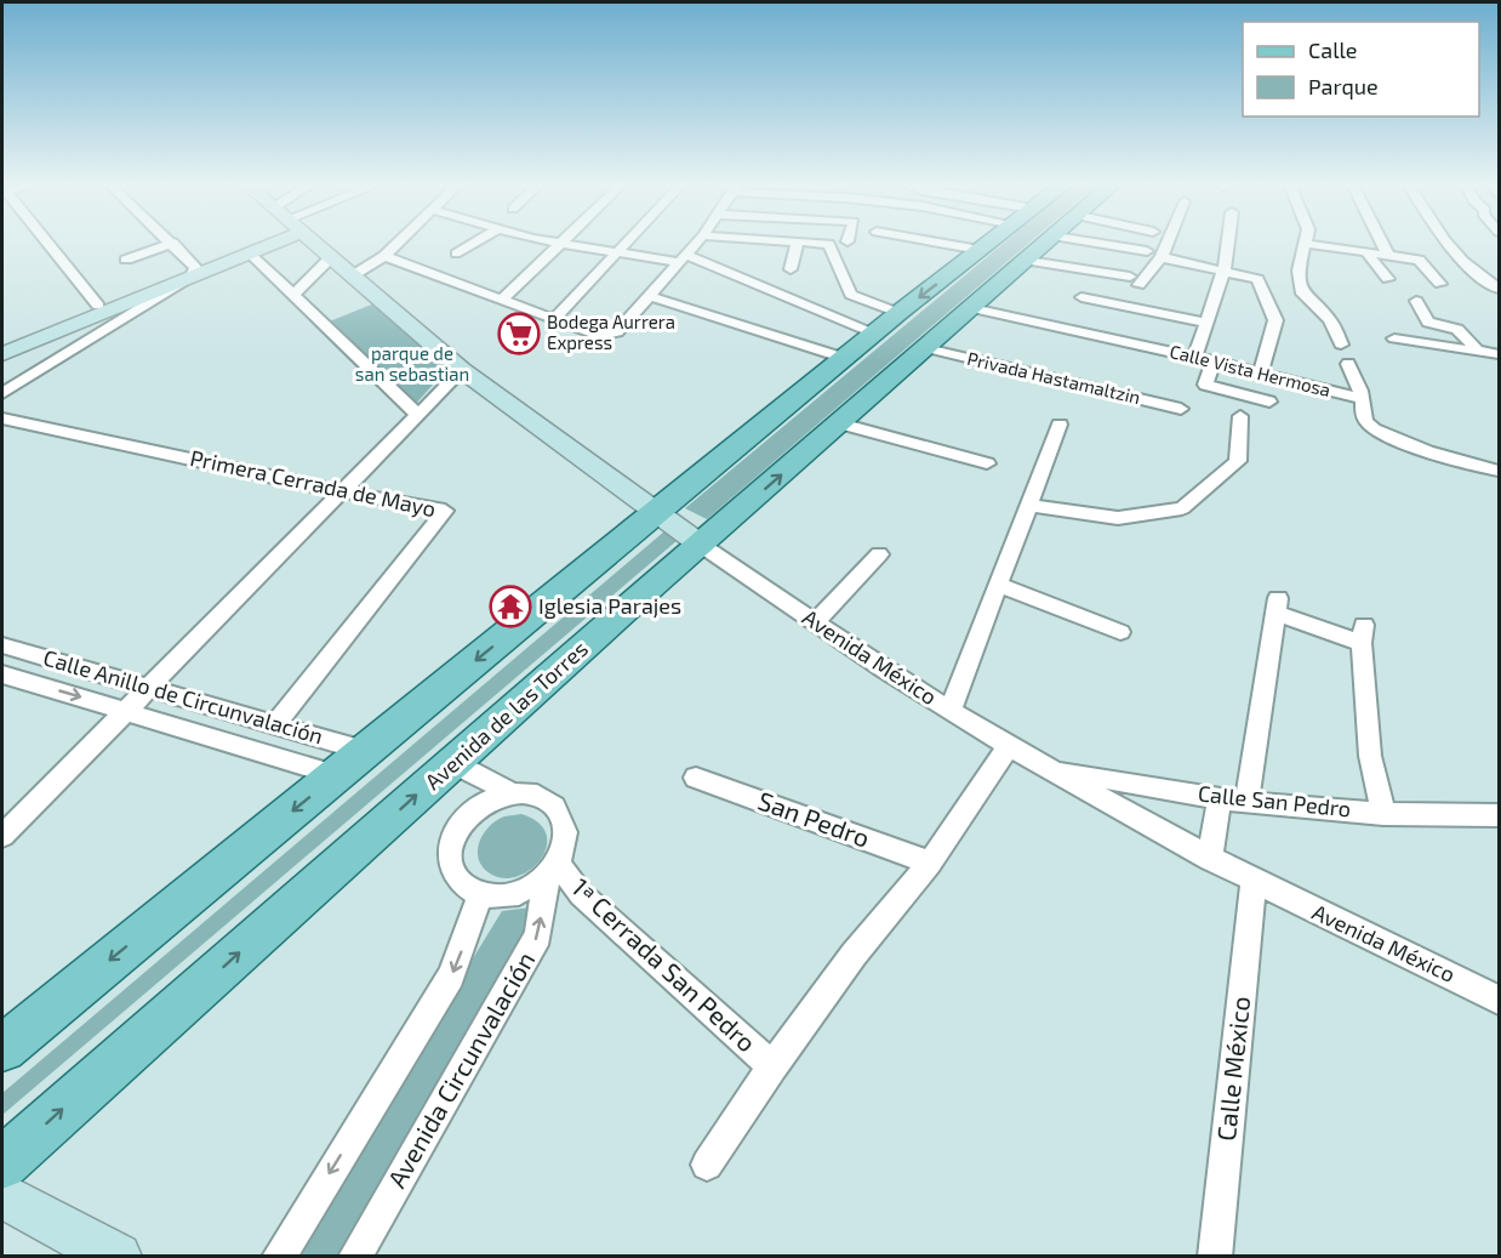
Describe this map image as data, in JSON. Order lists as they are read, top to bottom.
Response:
{
  "streets": {
    "main road": ["Avenida de las Torres"],
    "street": [
      "Calle Vista Hermosa",
      "Privada Hastamaltzin",
      "Primera Cerrada de Mayo",
      "Avenida México",
      "Calle Anillo de Circunvalación",
      "Calle San Pedro",
      "San Pedro",
      "1ª Cerrada San Pedro",
      "Calle México",
      "Avenida Circunvalación"
    ]
  },
  "crossings": [
    ["Calle Vista Hermosa", "Avenida de las Torres"],
    ["Privada Hastamaltzin", "Avenida de las Torres"],
    ["Primera Cerrada de Mayo", "Calle Anillo de Circunvalación"],
    ["Avenida México", "Avenida de las Torres"],
    ["Avenida México", "Calle San Pedro"],
    ["Avenida México", "Calle México"],
    ["1ª Cerrada San Pedro", "Avenida Circunvalación"]
  ],
  "parks": ["parque de san sebastian"],
  "places": {
    "supermarket": ["Bodega Aurrera Express"],
    "temple": ["Iglesia Parajes"]
  },
  "legend": ["Calle", "Parque"]
}
